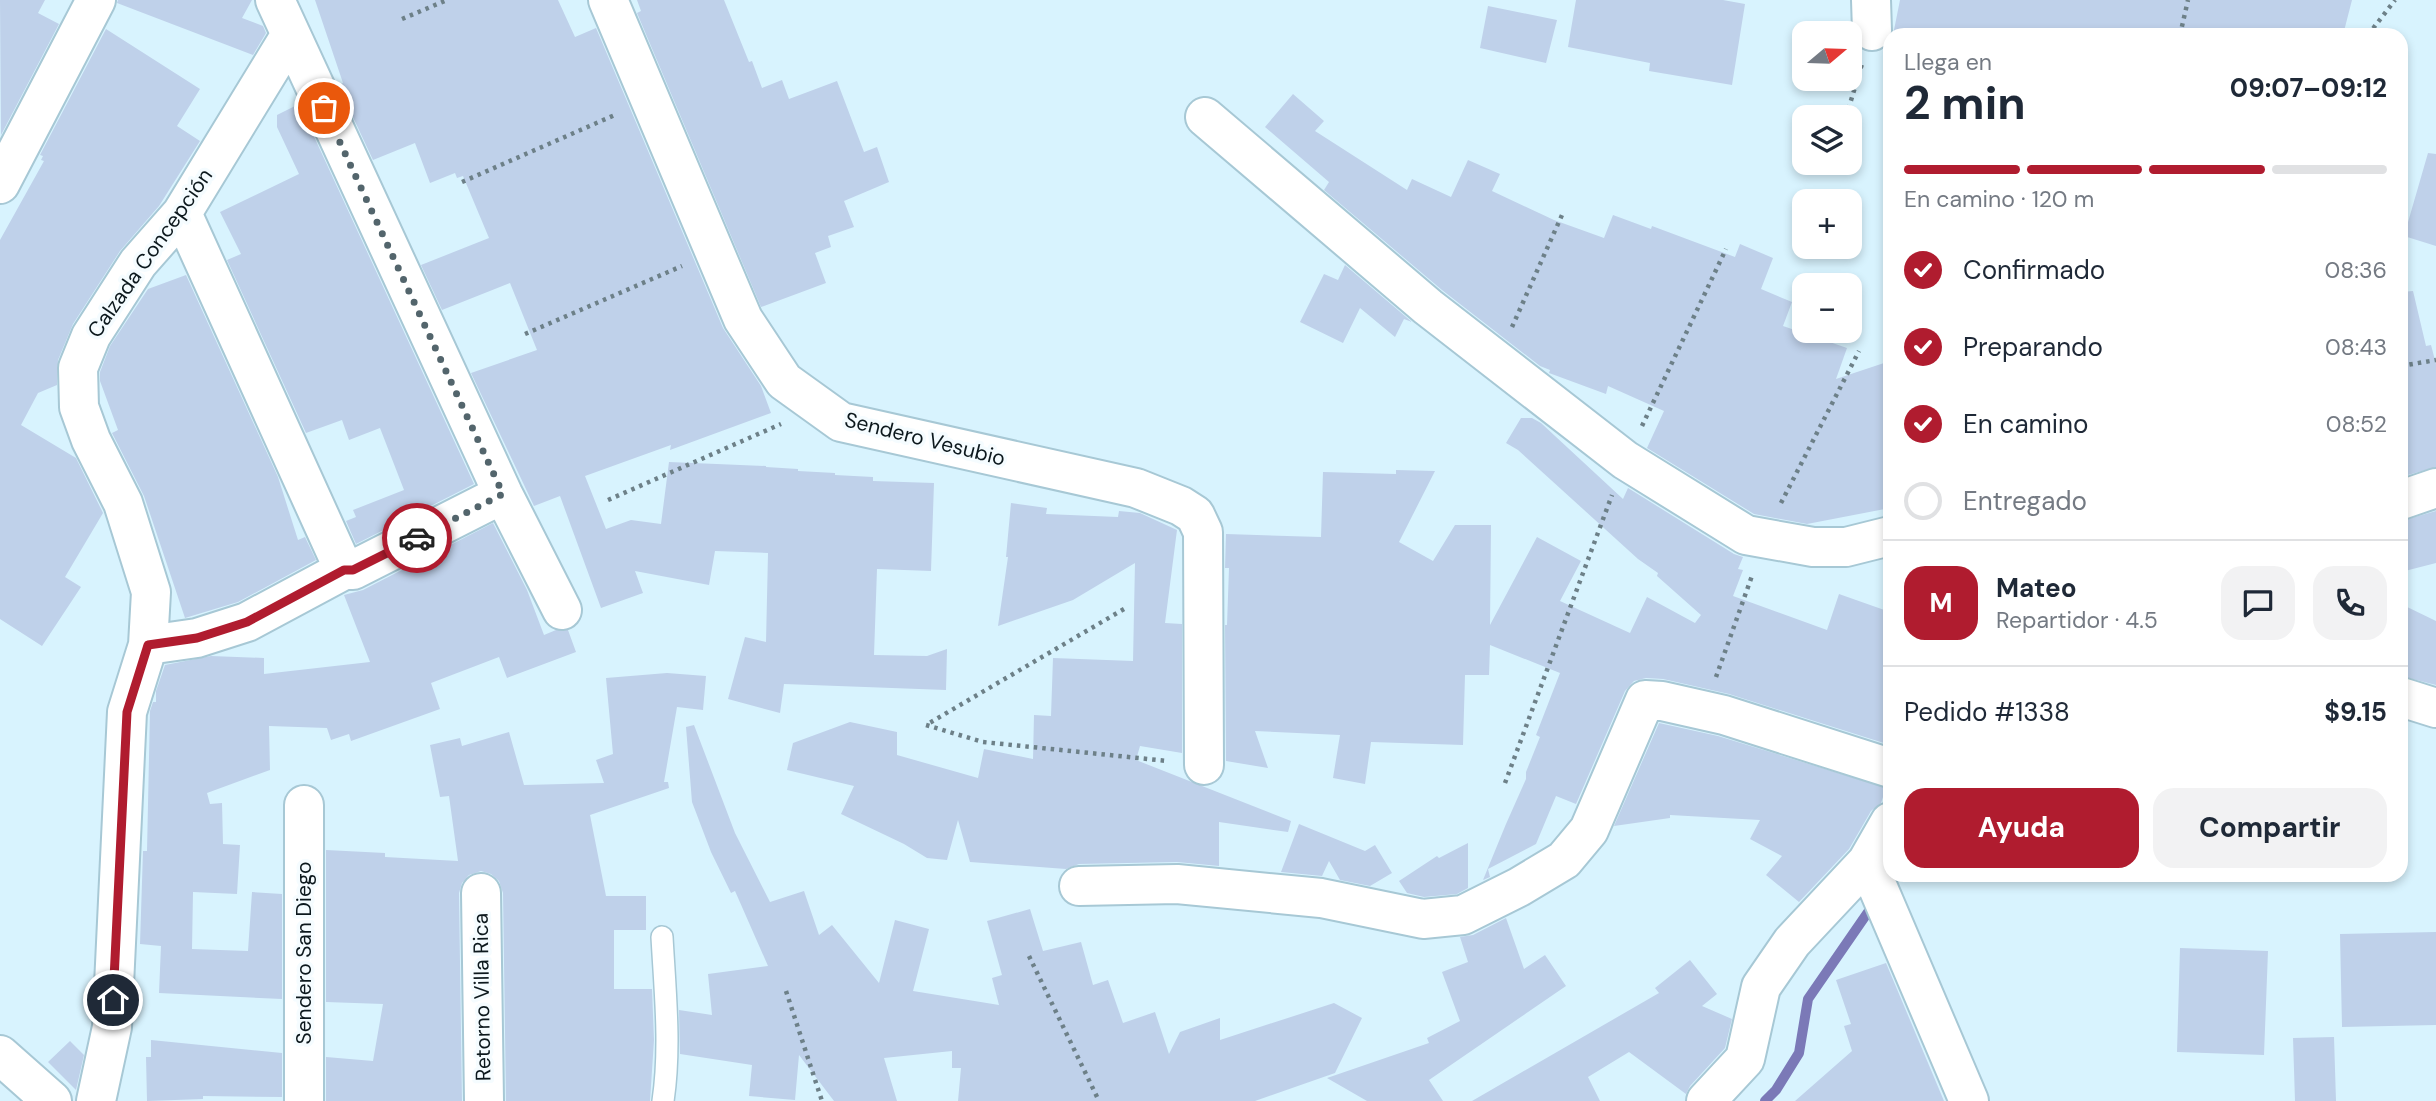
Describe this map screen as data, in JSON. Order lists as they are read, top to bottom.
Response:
{
  "streets": {
    "street": [
      "Calzada Concepción",
      "Sendero Vesubio",
      "Sendero San Diego",
      "Retorno Villa Rica"
    ]
  },
  "north": "right",
  "page": {
    "map_buttons": ["+", "−"],
    "heading": ["2 min", "Llega en", "09:07–09:12"],
    "panel": [
      "Mateo",
      "Repartidor · 4.5",
      "Pedido #1338",
      "$9.15"
    ],
    "bar": "En camino · 120 m",
    "list": [
      ["Confirmado", "08:36"],
      ["Preparando", "08:43"],
      ["En camino", "08:52"],
      "Entregado"
    ],
    "round": "M",
    "buttons": ["Ayuda", "Compartir"]
  }
}
